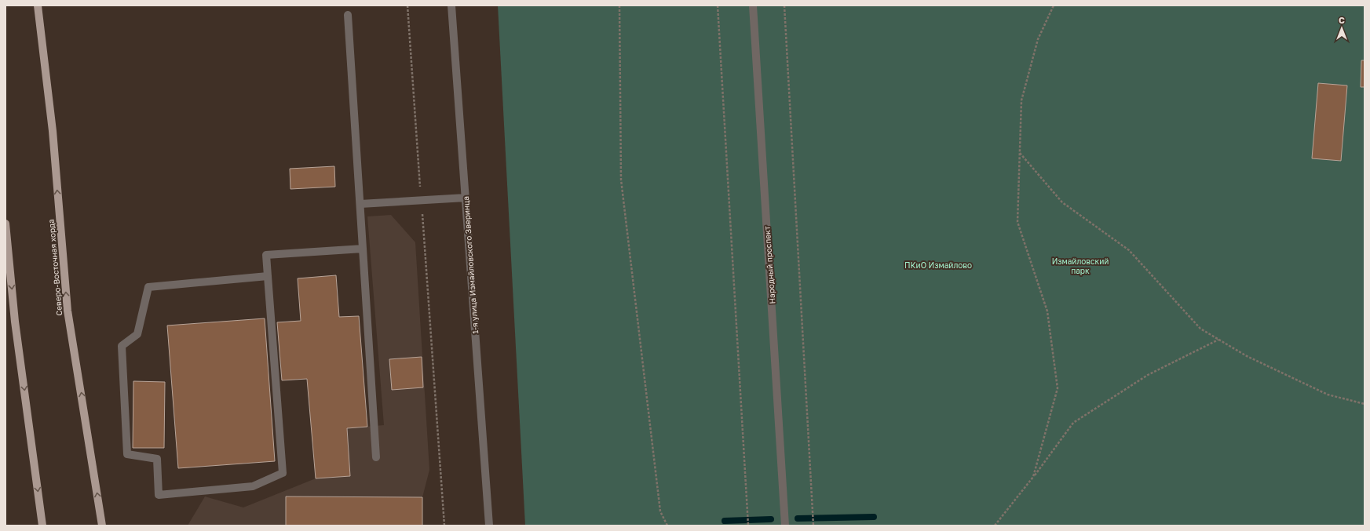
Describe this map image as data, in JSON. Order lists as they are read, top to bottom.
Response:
{
  "streets": {
    "main road": ["Северо-Восточная хорда"],
    "street": ["1-я улица Измайловского Зверинца", "Народный проспект"]
  },
  "parks": ["Измайловский парк", "ПКиО Измайлово"],
  "north": "top"
}
